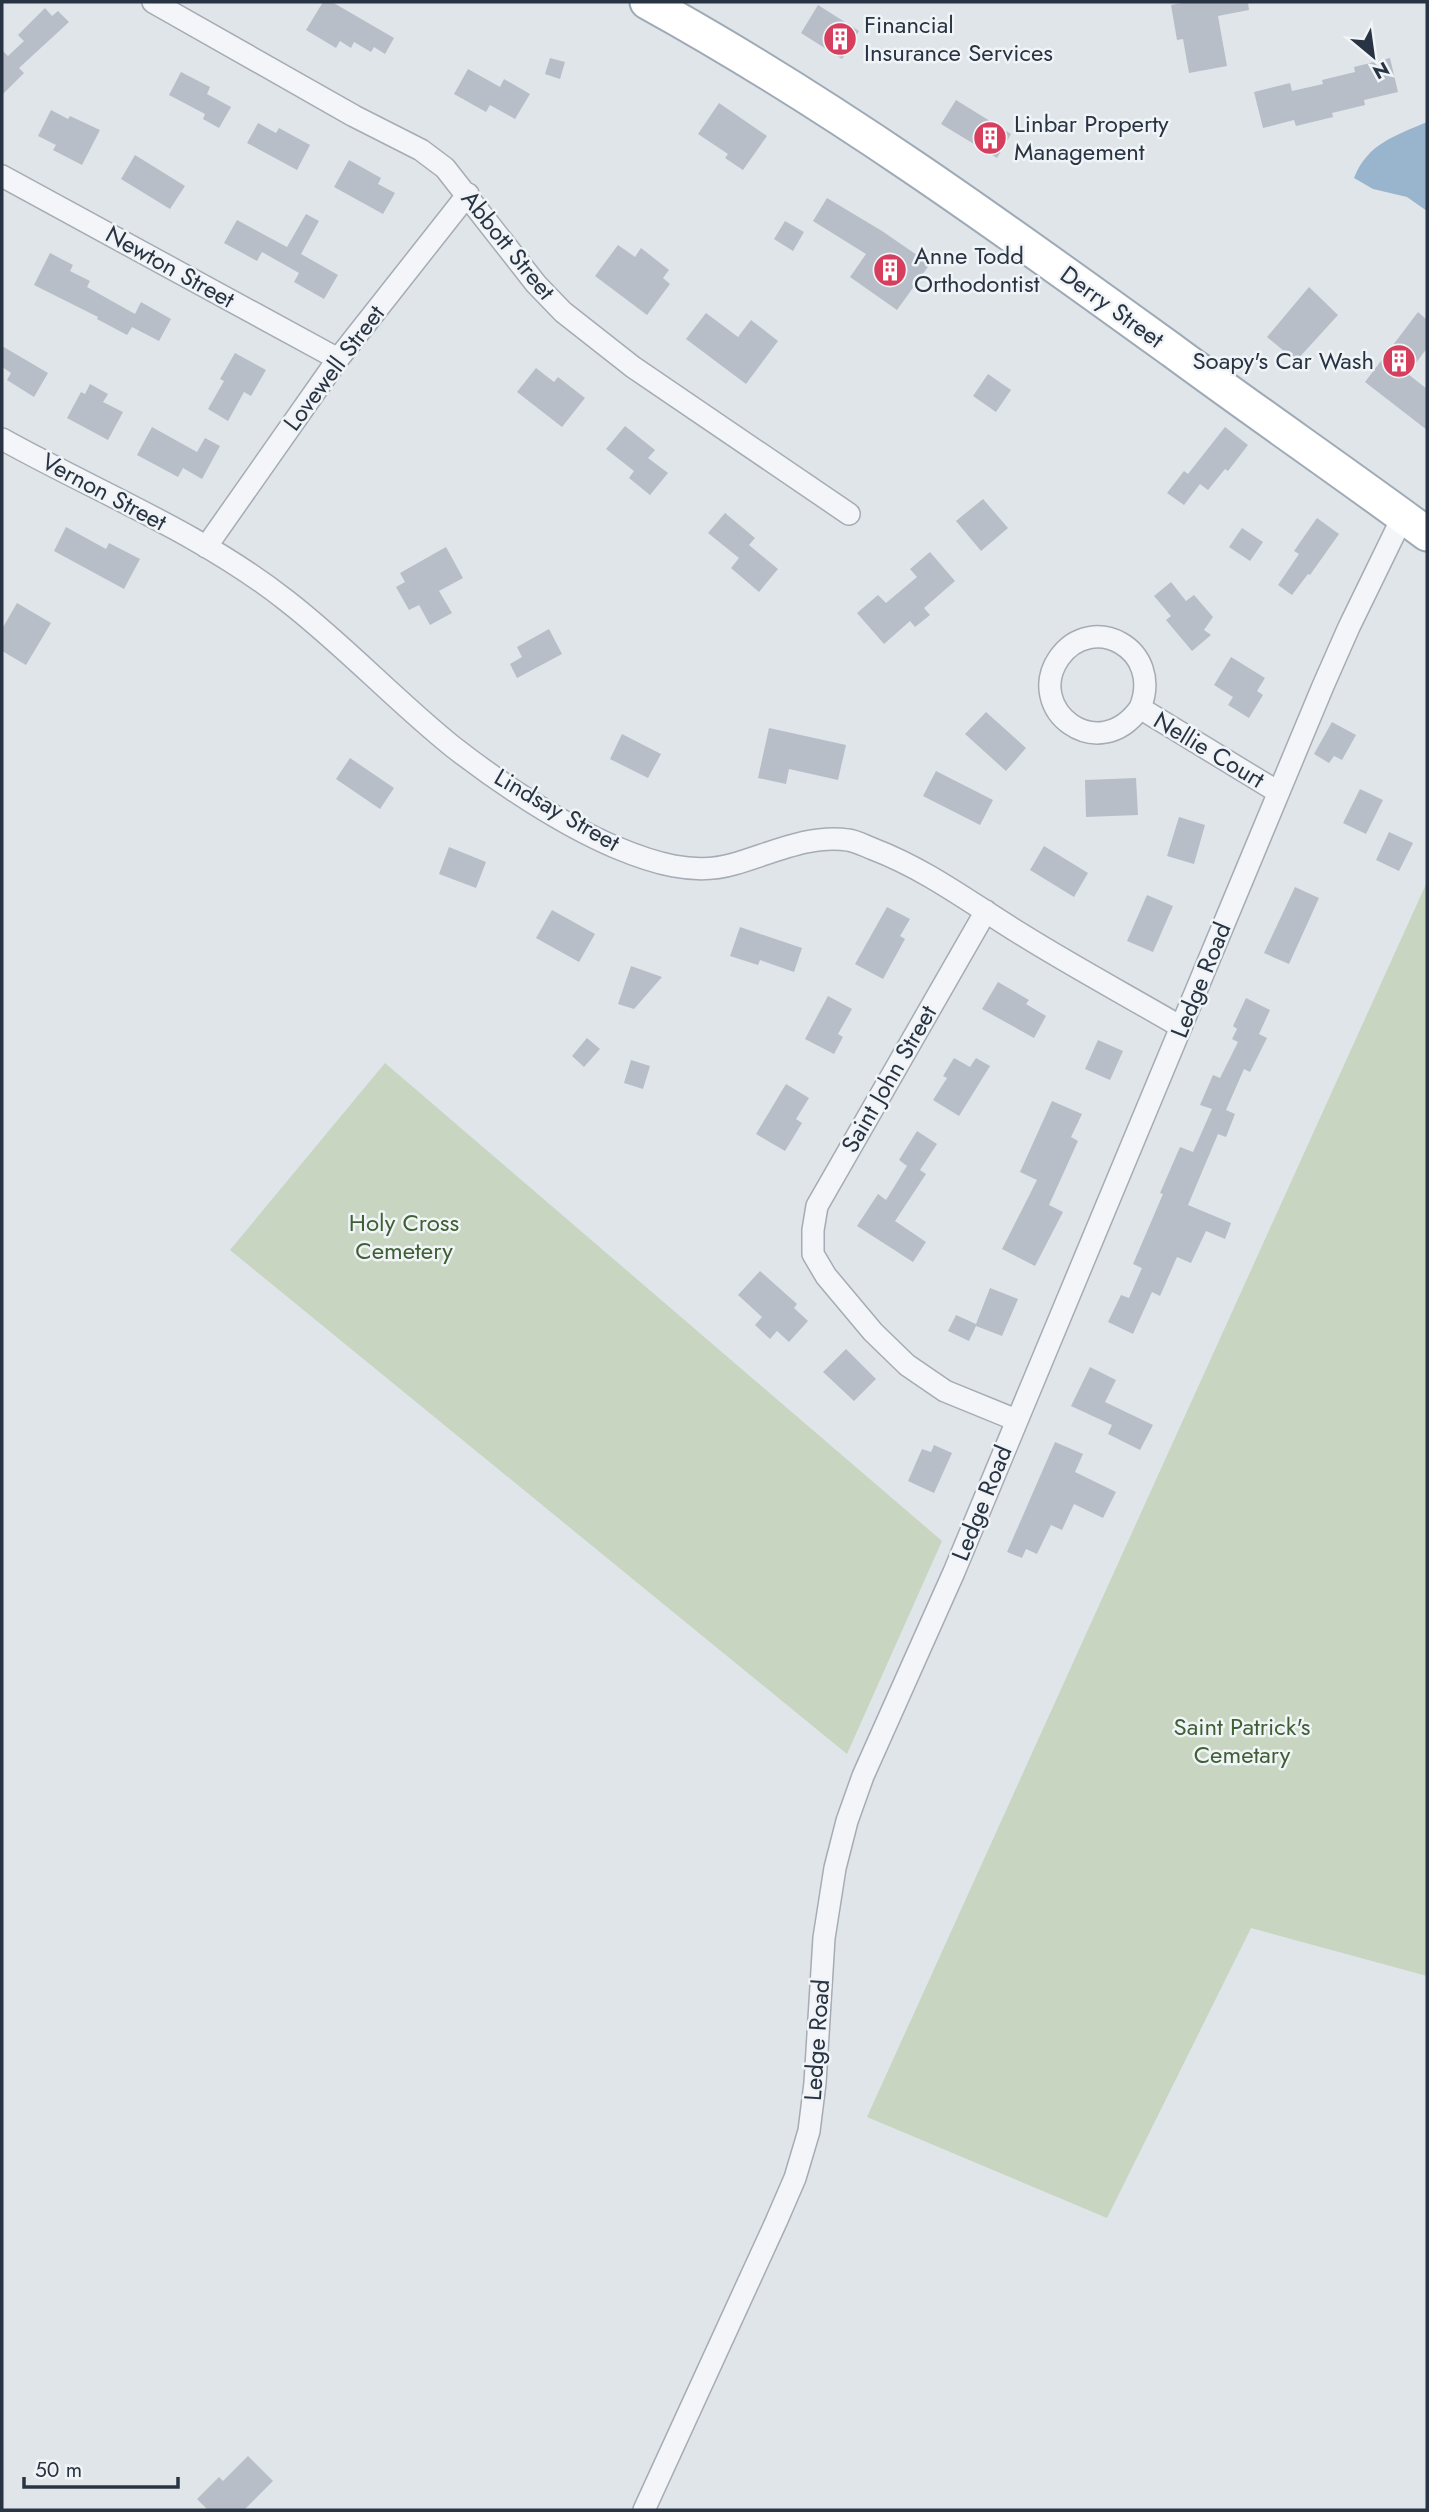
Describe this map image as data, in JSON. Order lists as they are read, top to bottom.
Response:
{
  "streets": {
    "main road": ["Derry Street"],
    "street": [
      "Abbott Street",
      "Newton Street",
      "Lovewell Street",
      "Vernon Street",
      "Nellie Court",
      "Lindsay Street",
      "Ledge Road",
      "Saint John Street"
    ]
  },
  "crossings": [
    ["Abbott Street", "Lovewell Street"],
    ["Newton Street", "Lovewell Street"],
    ["Derry Street", "Ledge Road"],
    ["Lovewell Street", "Vernon Street"],
    ["Lovewell Street", "Lindsay Street"],
    ["Vernon Street", "Lindsay Street"],
    ["Nellie Court", "Ledge Road"],
    ["Lindsay Street", "Ledge Road"],
    ["Lindsay Street", "Saint John Street"],
    ["Ledge Road", "Saint John Street"]
  ],
  "parks": ["Holy Cross Cemetery", "Saint Patrick's Cemetary"],
  "places": {
    "building": [
      "Financial Insurance Services",
      "Linbar Property Management",
      "Anne Todd Orthodontist",
      "Soapy's Car Wash"
    ]
  },
  "scale_bar": "50 m",
  "north": "bottom right"
}
